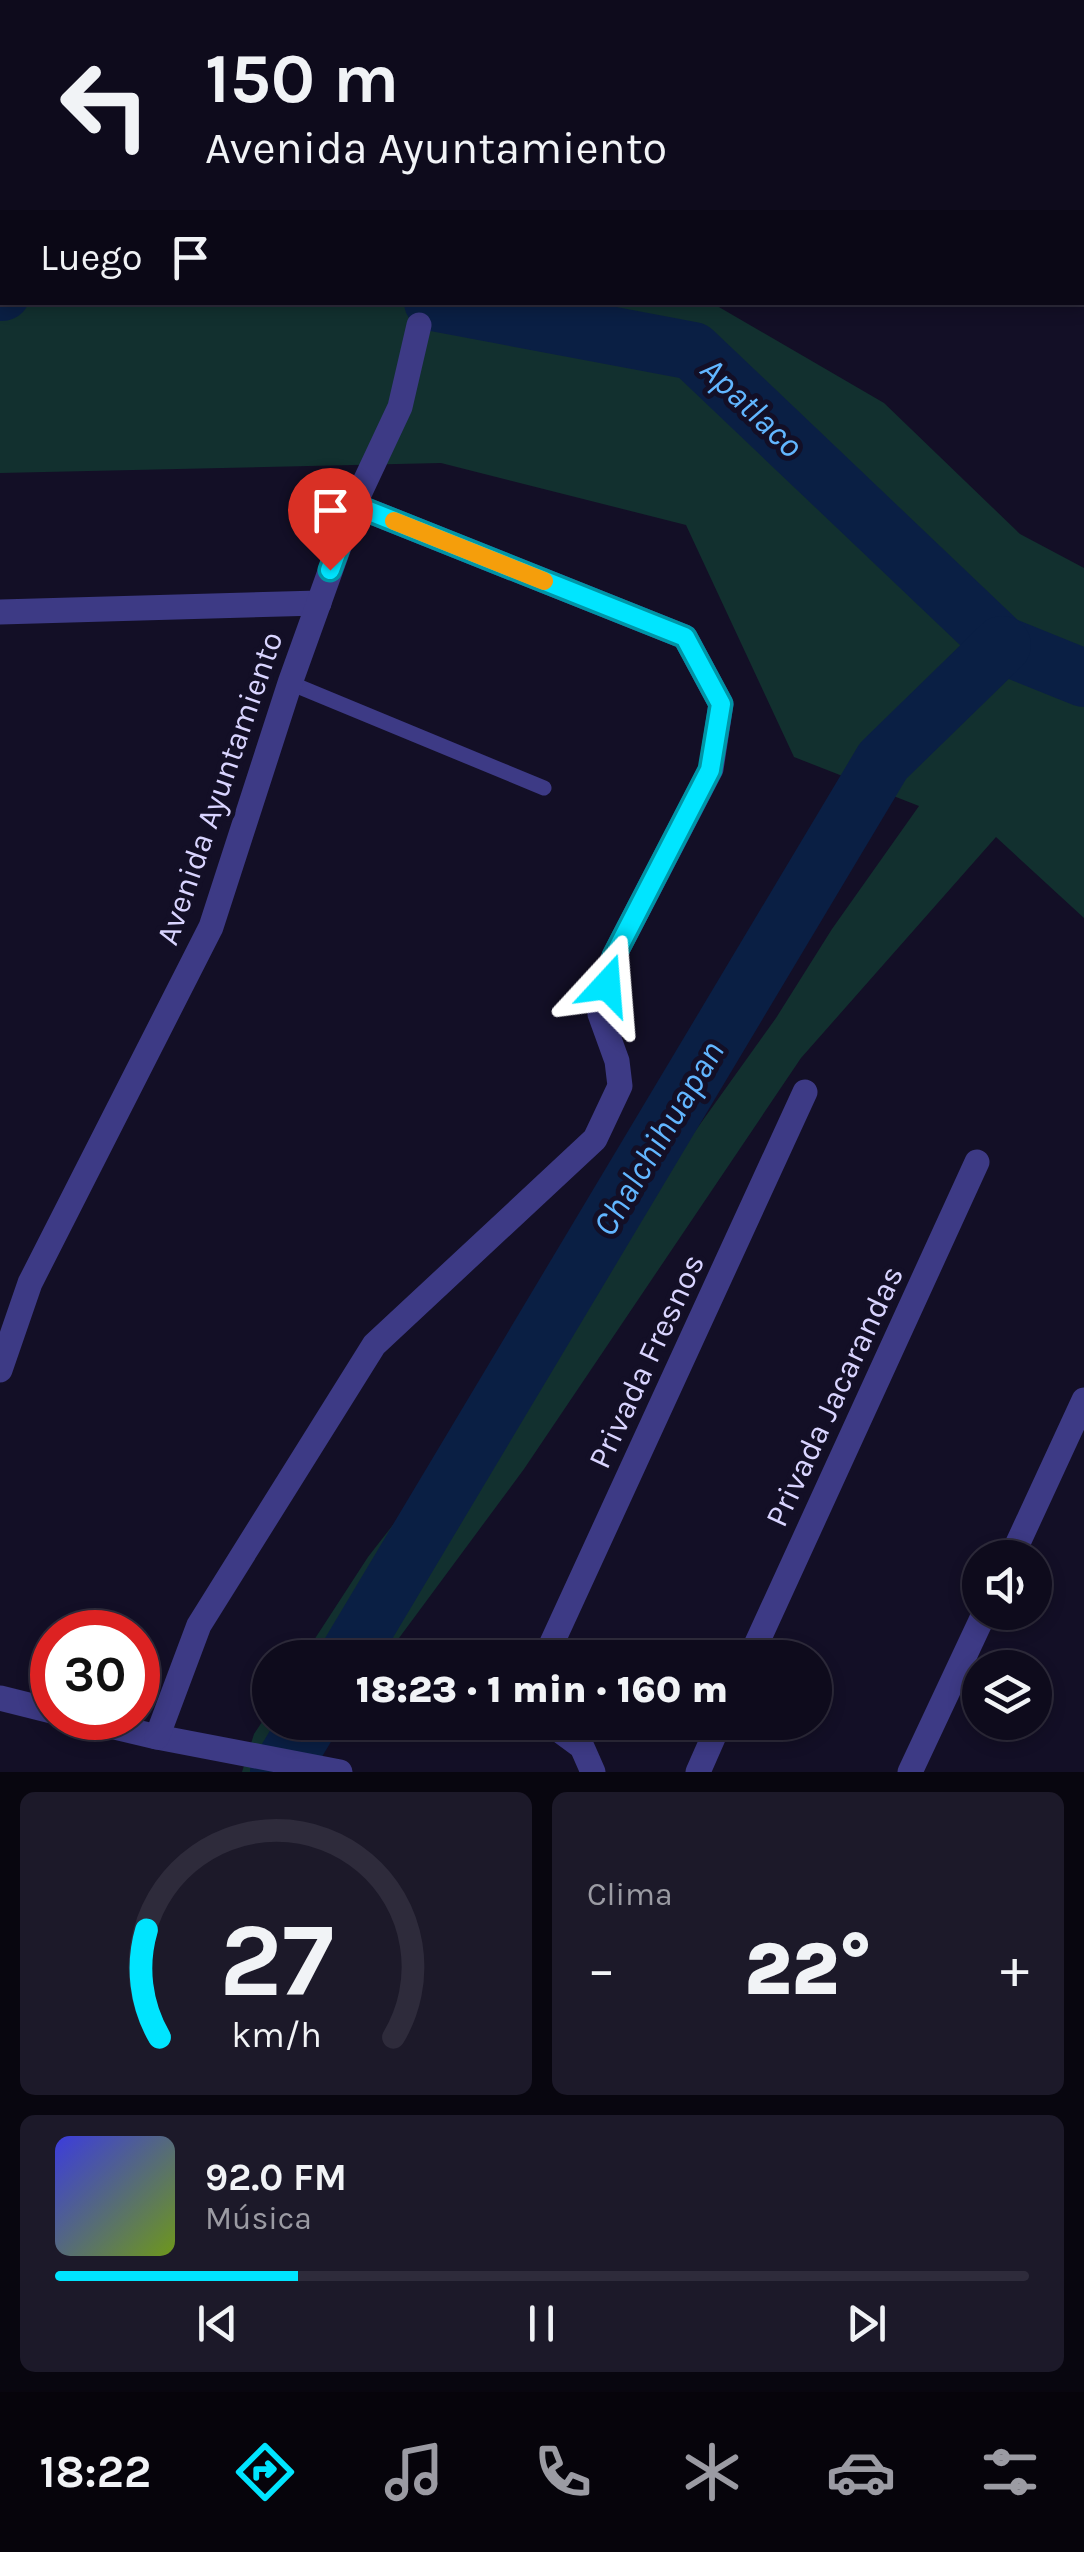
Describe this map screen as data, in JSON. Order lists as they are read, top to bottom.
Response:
{
  "streets": {
    "street": ["Avenida Ayuntamiento", "Privada Fresnos", "Privada Jacarandas"]
  },
  "water": ["Apatlaco", "Chalchihuapan"],
  "page": {
    "turn": ["150 m", "Avenida Ayuntamiento"],
    "then": "Luego",
    "limit": "30",
    "trip": "18:23 · 1 min · 160 m",
    "tile": "Clima",
    "heat": ["−", "22°", "+"],
    "song": ["92.0 FM", "Música"],
    "tabs": "18:22",
    "gauge": ["27", "km/h"]
  }
}
